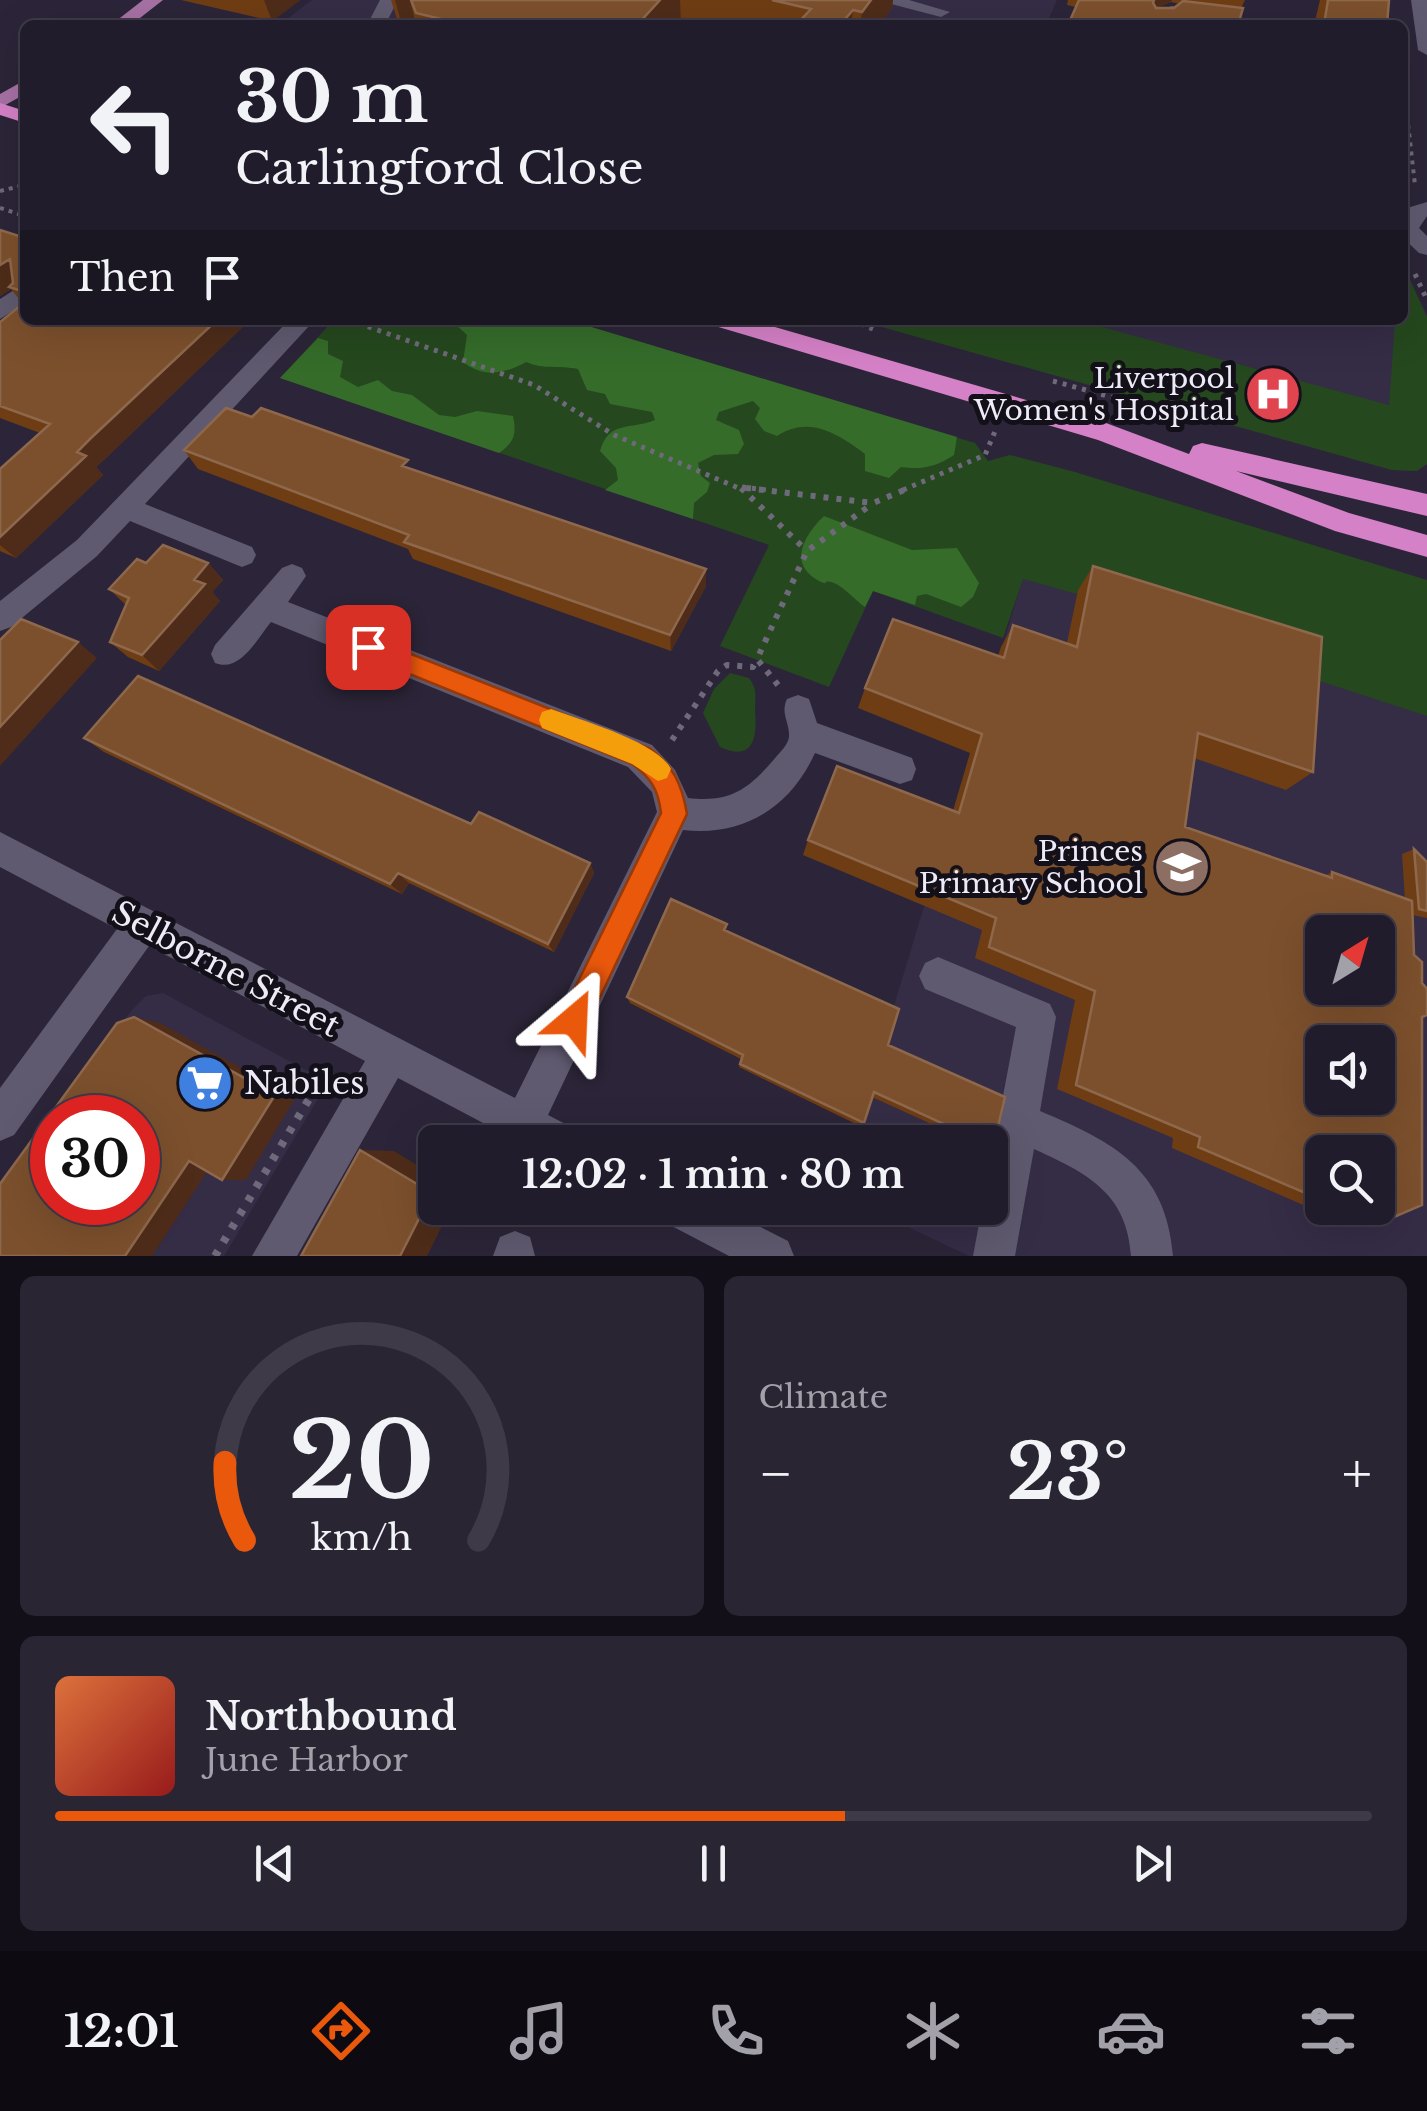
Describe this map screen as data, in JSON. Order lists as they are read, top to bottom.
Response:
{
  "streets": {
    "street": ["Selborne Street"]
  },
  "places": {
    "hospital": ["Liverpool Women's Hospital"],
    "school or university": ["Princes Primary School"],
    "supermarket": ["Nabiles"]
  },
  "north": "top right",
  "page": {
    "turn": ["30 m", "Carlingford Close"],
    "then": "Then",
    "limit": "30",
    "trip": "12:02 · 1 min · 80 m",
    "tile": "Climate",
    "heat": ["−", "23°", "+"],
    "song": ["Northbound", "June Harbor"],
    "tabs": "12:01",
    "gauge": ["20", "km/h"]
  }
}
